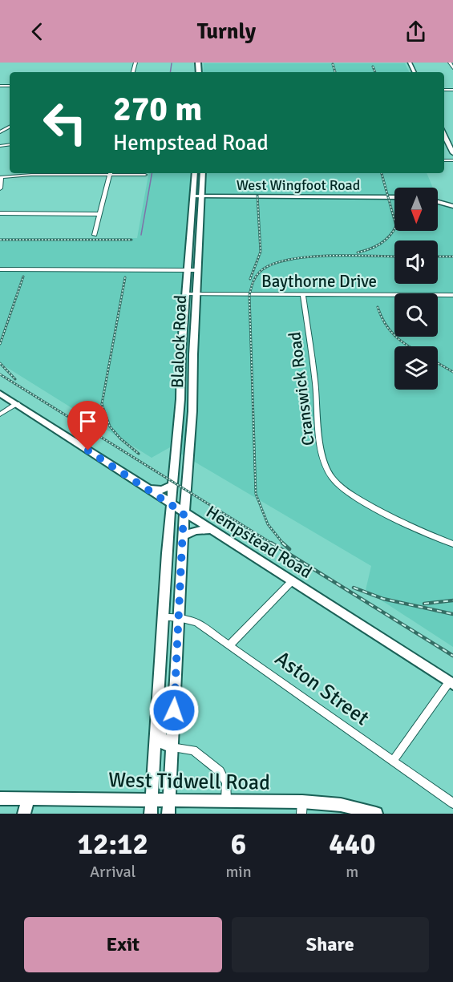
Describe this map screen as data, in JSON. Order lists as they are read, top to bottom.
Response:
{
  "streets": {
    "main road": ["Blalock Road", "Hempstead Road", "West Tidwell Road"],
    "street": [
      "West Wingfoot Road",
      "Baythorne Drive",
      "Cranswick Road",
      "Aston Street"
    ]
  },
  "crossings": [
    ["West Wingfoot Road", "Blalock Road"],
    ["Baythorne Drive", "Blalock Road"],
    ["Baythorne Drive", "Cranswick Road"],
    ["Blalock Road", "Hempstead Road"],
    ["Blalock Road", "Aston Street"],
    ["Blalock Road", "West Tidwell Road"]
  ],
  "north": "bottom",
  "page": {
    "header": "Turnly",
    "turn": ["270 m", "Hempstead Road"],
    "eta": [
      "12:12",
      "Arrival",
      "6",
      "min",
      "440",
      "m"
    ],
    "buttons": ["Exit", "Share"]
  }
}
